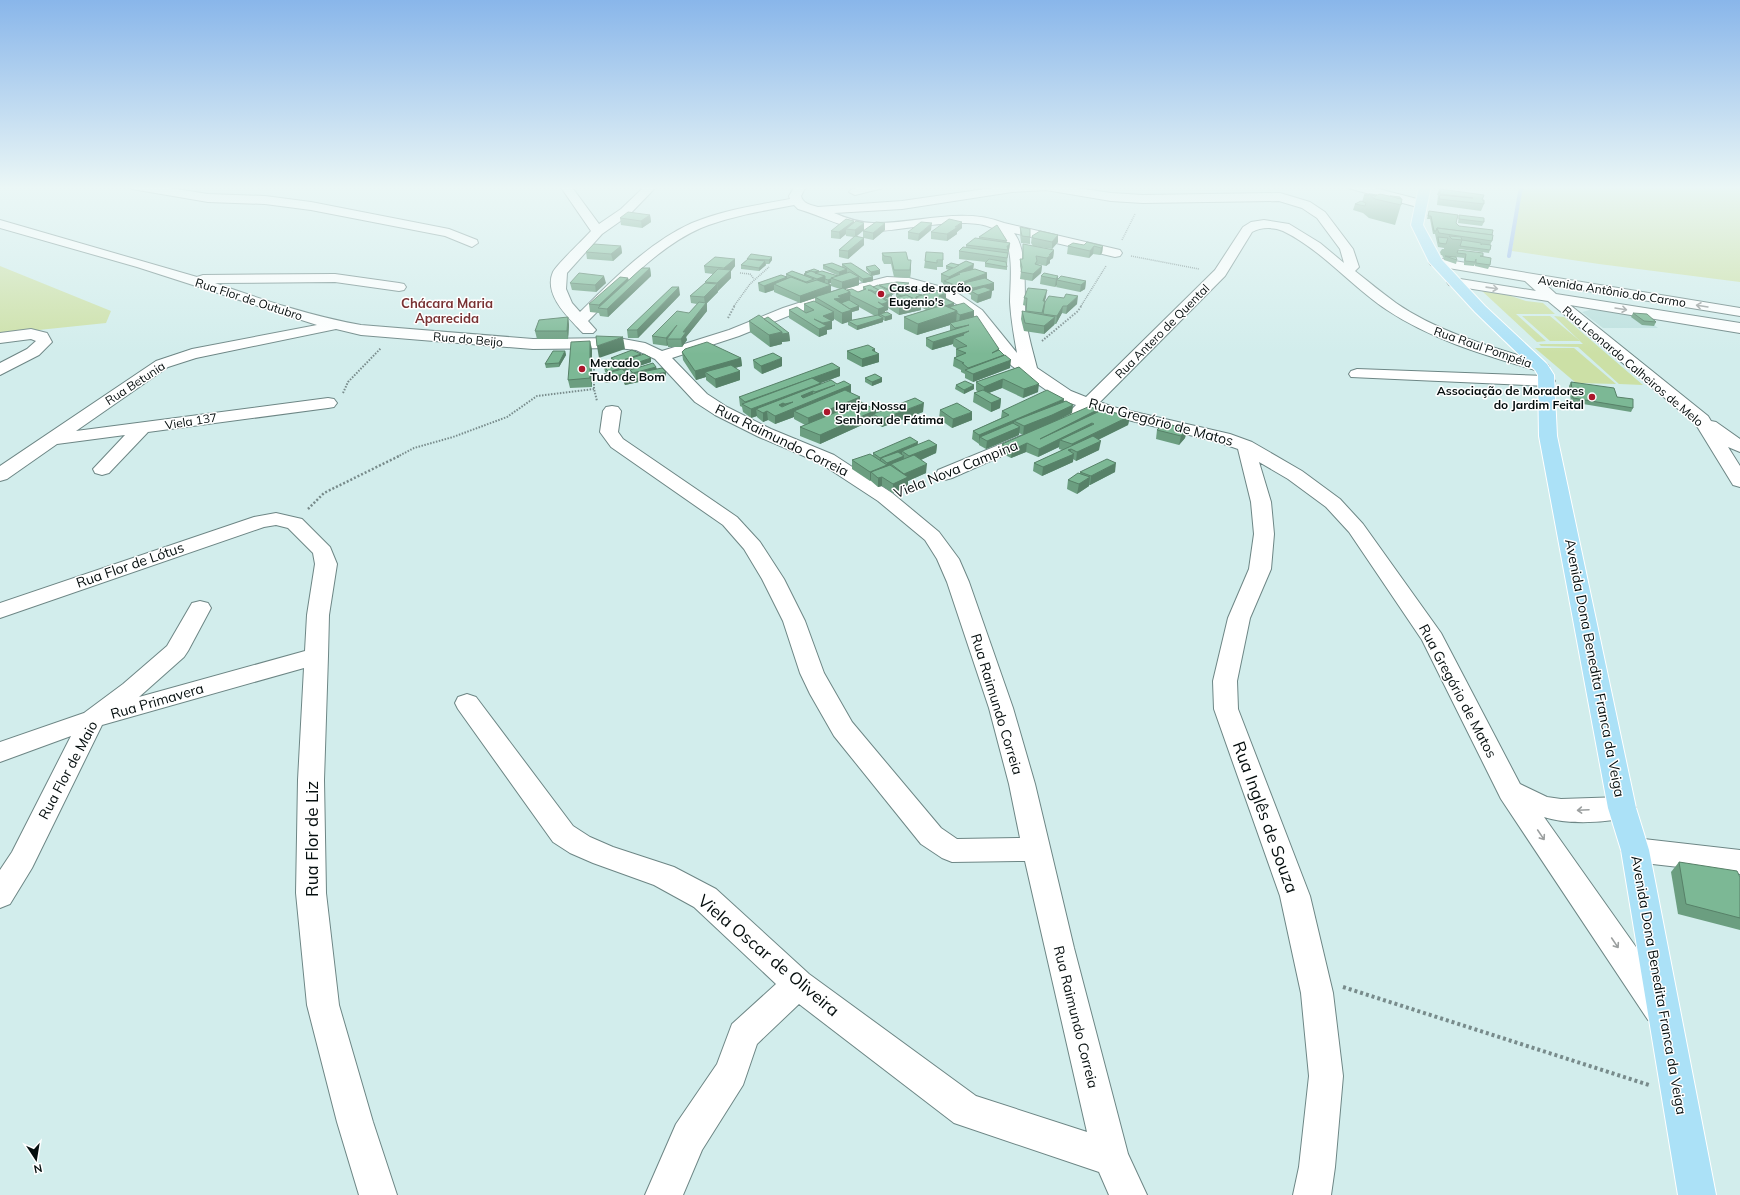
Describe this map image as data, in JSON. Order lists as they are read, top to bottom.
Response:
{
  "streets": {
    "main road": ["Avenida Dona Benedita Franca da Veiga"],
    "street": [
      "Avenida Antônio do Carmo",
      "Rua Flor de Outubro",
      "Rua Antero de Quental",
      "Rua do Beijo",
      "Rua Raul Pompéia",
      "Rua Leonardo Calheiros de Melo",
      "Rua Betunia",
      "Viela 137",
      "Rua Gregório de Matos",
      "Rua Raimundo Correia",
      "Viela Nova Campina",
      "Rua Flor de Lótus",
      "Rua Primavera",
      "Rua Flor de Maio",
      "Rua Inglês de Souza",
      "Rua Flor de Liz",
      "Viela Oscar de Oliveira"
    ]
  },
  "crossings": [
    ["Avenida Antônio do Carmo", "Rua Leonardo Calheiros de Melo"],
    ["Rua Flor de Outubro", "Rua do Beijo"],
    ["Rua Flor de Outubro", "Rua Betunia"],
    ["Rua Antero de Quental", "Rua Raul Pompéia"],
    ["Rua Antero de Quental", "Rua Gregório de Matos"],
    ["Rua do Beijo", "Rua Betunia"],
    ["Rua do Beijo", "Rua Gregório de Matos"],
    ["Rua do Beijo", "Rua Raimundo Correia"],
    ["Rua Raul Pompéia", "Avenida Dona Benedita Franca da Veiga"],
    ["Rua Betunia", "Viela 137"],
    ["Rua Gregório de Matos", "Rua Raimundo Correia"],
    ["Rua Gregório de Matos", "Avenida Dona Benedita Franca da Veiga"],
    ["Rua Gregório de Matos", "Rua Inglês de Souza"],
    ["Rua Raimundo Correia", "Viela Nova Campina"],
    ["Rua Raimundo Correia", "Viela Oscar de Oliveira"],
    ["Rua Flor de Lótus", "Rua Flor de Liz"],
    ["Rua Primavera", "Rua Flor de Maio"],
    ["Rua Primavera", "Rua Flor de Liz"]
  ],
  "districts": ["Chácara Maria Aparecida"],
  "places": [
    "Casa de ração Eugenio's",
    "Mercado Tudo de Bom",
    "Associação de Moradores do Jardim Feital",
    "Igreja Nossa Senhora de Fátima"
  ],
  "north": "bottom"
}
